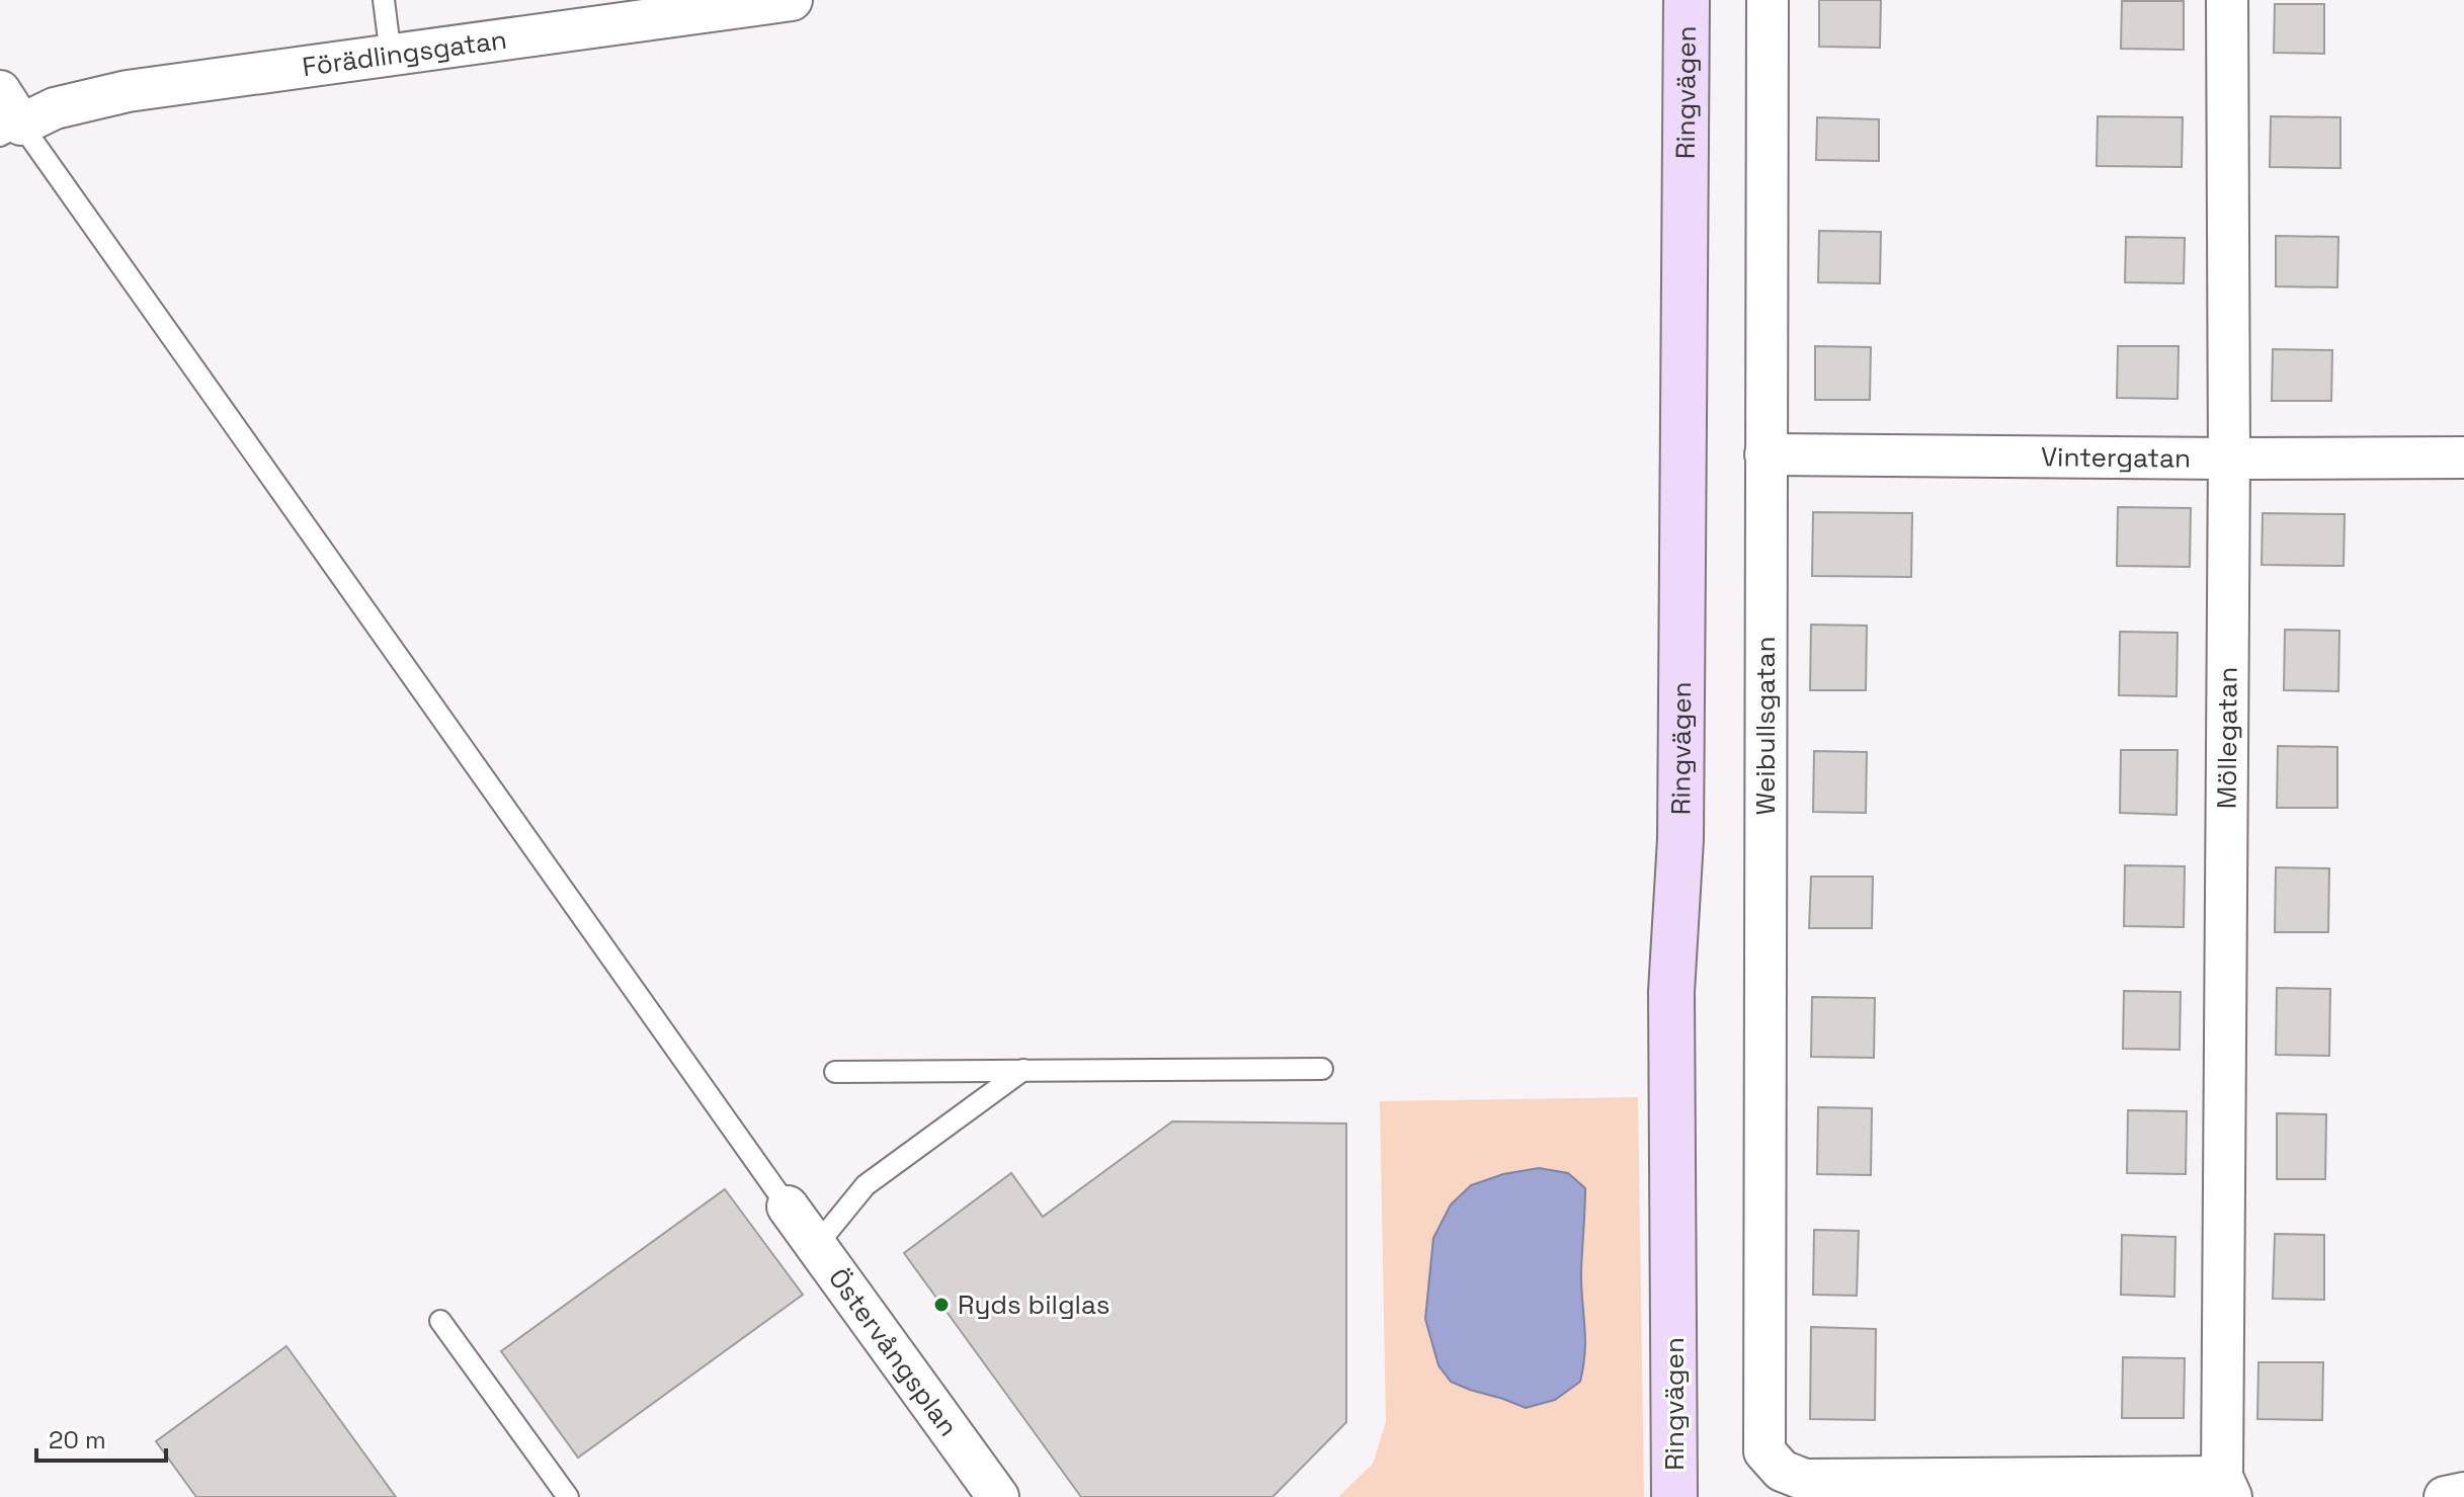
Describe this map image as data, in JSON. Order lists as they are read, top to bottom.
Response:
{
  "streets": {
    "main road": ["Ringvägen"],
    "street": [
      "Förädlingsgatan",
      "Vintergatan",
      "Weibullsgatan",
      "Möllegatan",
      "Östervångsplan"
    ]
  },
  "crossings": [
    ["Vintergatan", "Weibullsgatan"],
    ["Vintergatan", "Möllegatan"],
    ["Weibullsgatan", "Möllegatan"]
  ],
  "places": ["Ryds bilglas"],
  "scale_bar": "20 m"
}
